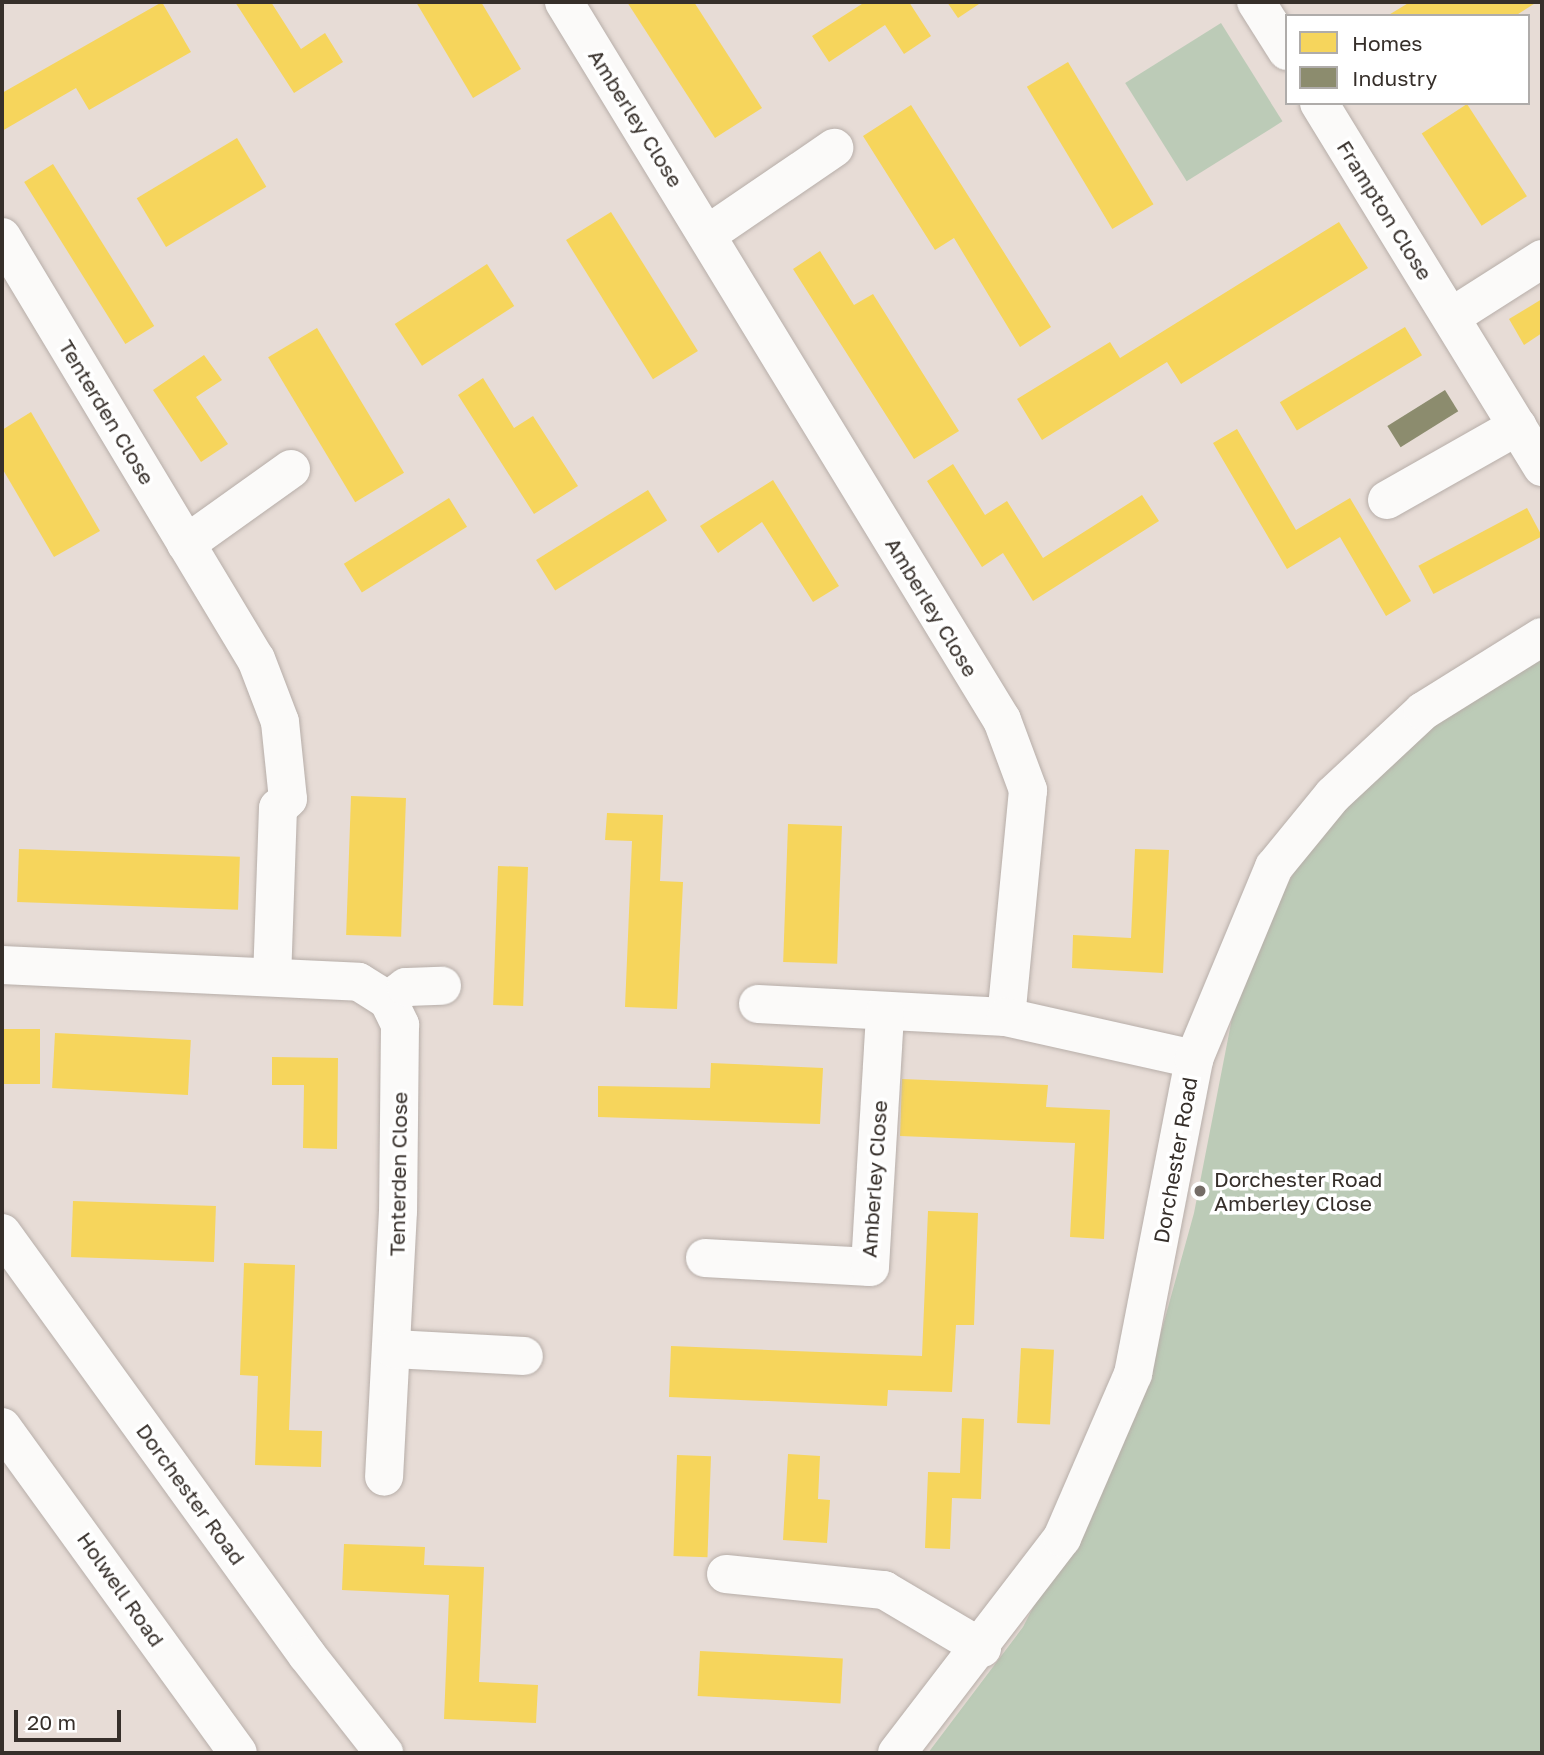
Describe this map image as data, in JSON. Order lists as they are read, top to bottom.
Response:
{
  "streets": {
    "street": [
      "Amberley Close",
      "Frampton Close",
      "Tenterden Close",
      "Dorchester Road",
      "Holwell Road"
    ]
  },
  "places": ["Dorchester Road Amberley Close"],
  "legend": ["Homes", "Industry"],
  "scale_bar": "20 m"
}
